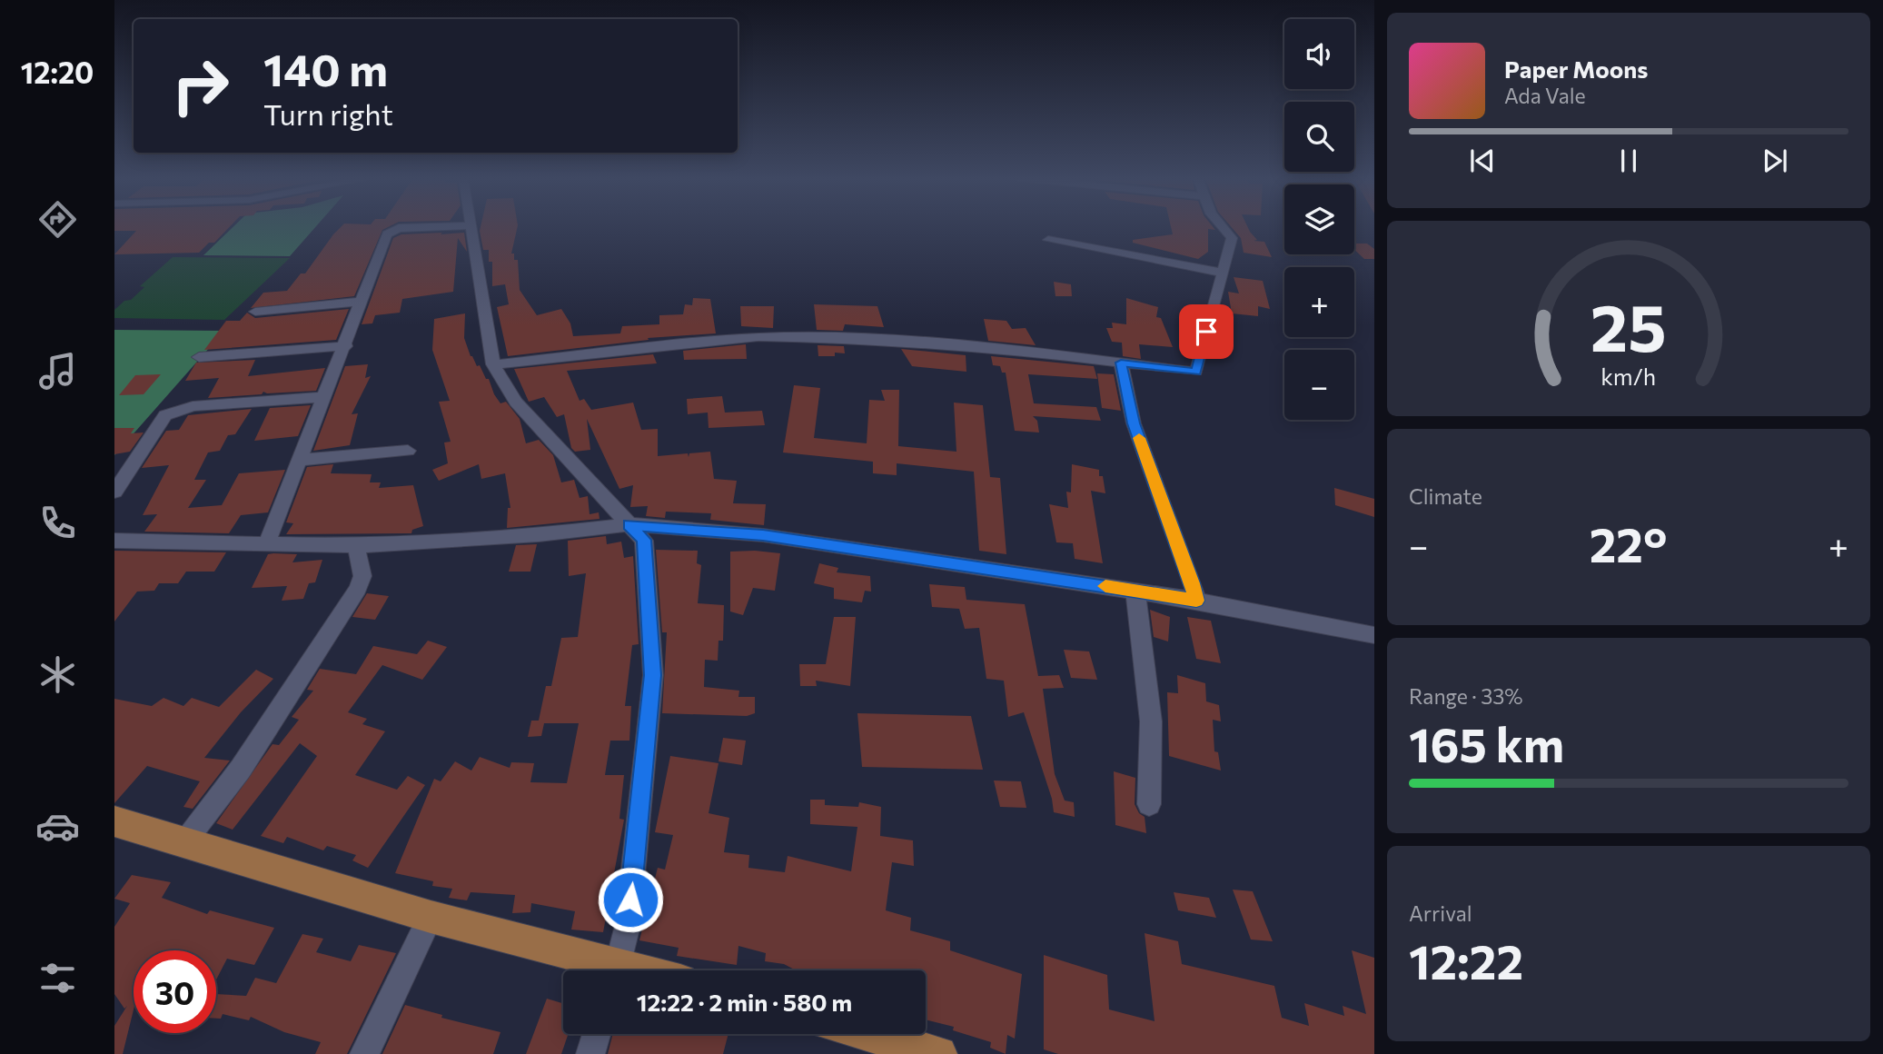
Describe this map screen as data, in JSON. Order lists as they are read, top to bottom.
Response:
{
  "page": {
    "tabs": "12:20",
    "map_buttons": ["+", "−"],
    "turn": ["140 m", "Turn right"],
    "song": ["Paper Moons", "Ada Vale"],
    "tile": [
      "Climate",
      ["Range · 33%", "165 km"],
      ["Arrival", "12:22"]
    ],
    "heat": ["−", "22°", "+"],
    "limit": "30",
    "trip": "12:22 · 2 min · 580 m",
    "gauge": ["25", "km/h"]
  }
}
